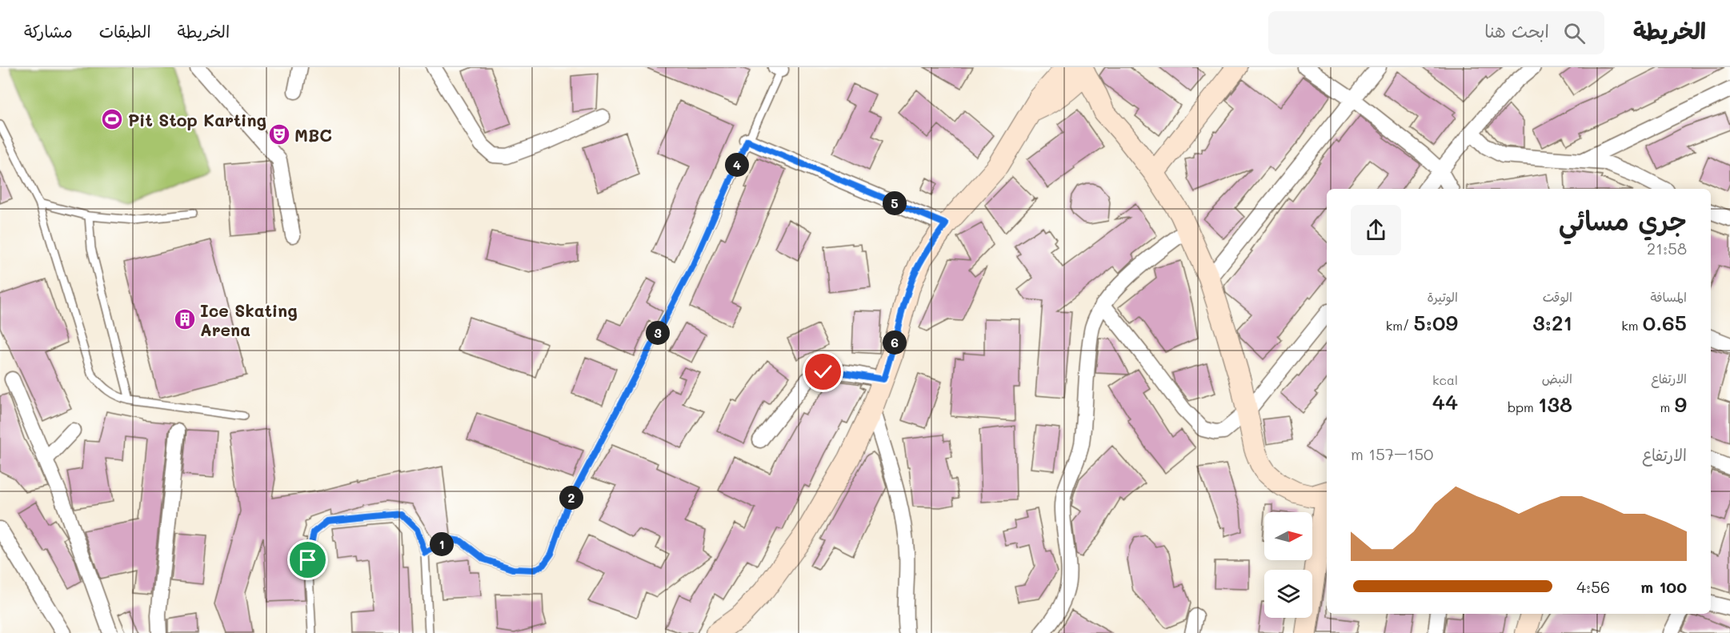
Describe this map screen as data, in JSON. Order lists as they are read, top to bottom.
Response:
{
  "places": {
    "sports": ["Pit Stop Karting"],
    "theatre": ["MBC"],
    "building": ["Ice Skating Arena"]
  },
  "north": "right",
  "page": {
    "header": "الخريطة",
    "search": "ابحث هنا",
    "nav": ["الخريطة", "الطبقات", "مشاركة"],
    "pins": [
      "4",
      "5",
      "3",
      "6",
      "2",
      "1"
    ],
    "heading": ["جري مسائي", "21:58"],
    "stats": [
      ["المسافة", "0.65 km"],
      ["الوقت", "3:21"],
      ["الوتيرة", "5:09 /km"],
      ["الارتفاع", "9 m"],
      ["النبض", "138 bpm"],
      ["kcal", "44"]
    ],
    "chart": ["الارتفاع", "150–157 m"],
    "list": [
      {
        "name": "100 m",
        "note": "4:56"
      }
    ]
  }
}
